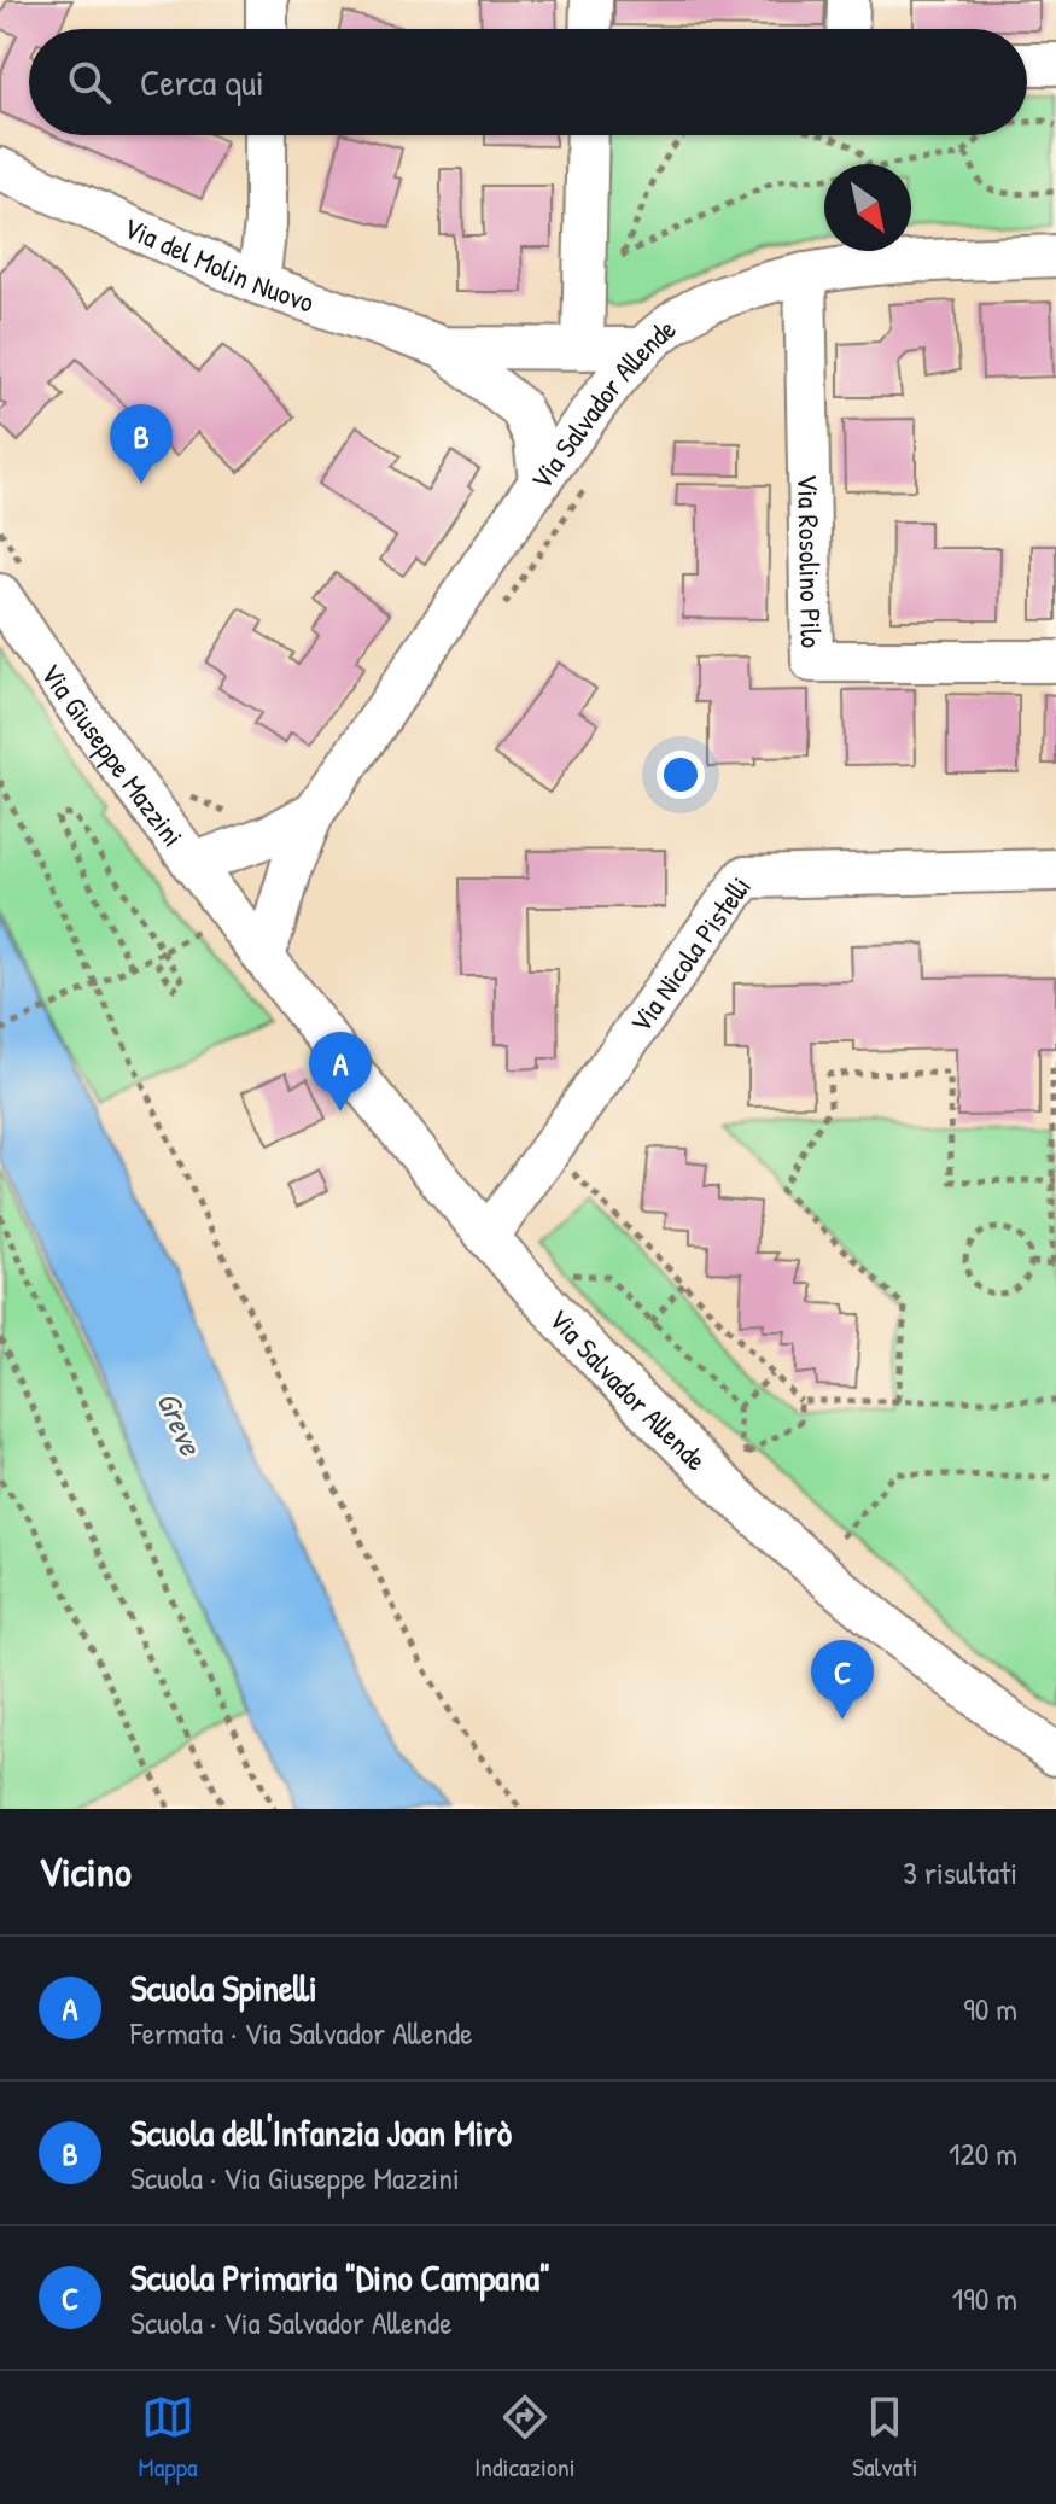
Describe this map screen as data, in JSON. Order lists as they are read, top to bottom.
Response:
{
  "streets": {
    "street": [
      "Via del Molin Nuovo",
      "Via Salvador Allende",
      "Via Rosolino Pilo",
      "Via Giuseppe Mazzini",
      "Via Nicola Pistelli"
    ]
  },
  "crossings": [
    ["Via del Molin Nuovo", "Via Salvador Allende"],
    ["Via Salvador Allende", "Via Rosolino Pilo"],
    ["Via Salvador Allende", "Via Giuseppe Mazzini"],
    ["Via Salvador Allende", "Via Nicola Pistelli"]
  ],
  "water": ["Greve"],
  "north": "bottom right",
  "page": {
    "search": "Cerca qui",
    "pins": ["B", "A", "C"],
    "heading": ["Vicino", "3 risultati"],
    "list": [
      {
        "mark": "A",
        "name": "Scuola Spinelli",
        "note": "Fermata · Via Salvador Allende",
        "value": "90 m"
      },
      {
        "mark": "B",
        "name": "Scuola dell'Infanzia Joan Mirò",
        "note": "Scuola · Via Giuseppe Mazzini",
        "value": "120 m"
      },
      {
        "mark": "C",
        "name": "Scuola Primaria \"Dino Campana\"",
        "note": "Scuola · Via Salvador Allende",
        "value": "190 m"
      }
    ],
    "nav": ["Mappa", "Indicazioni", "Salvati"]
  }
}
